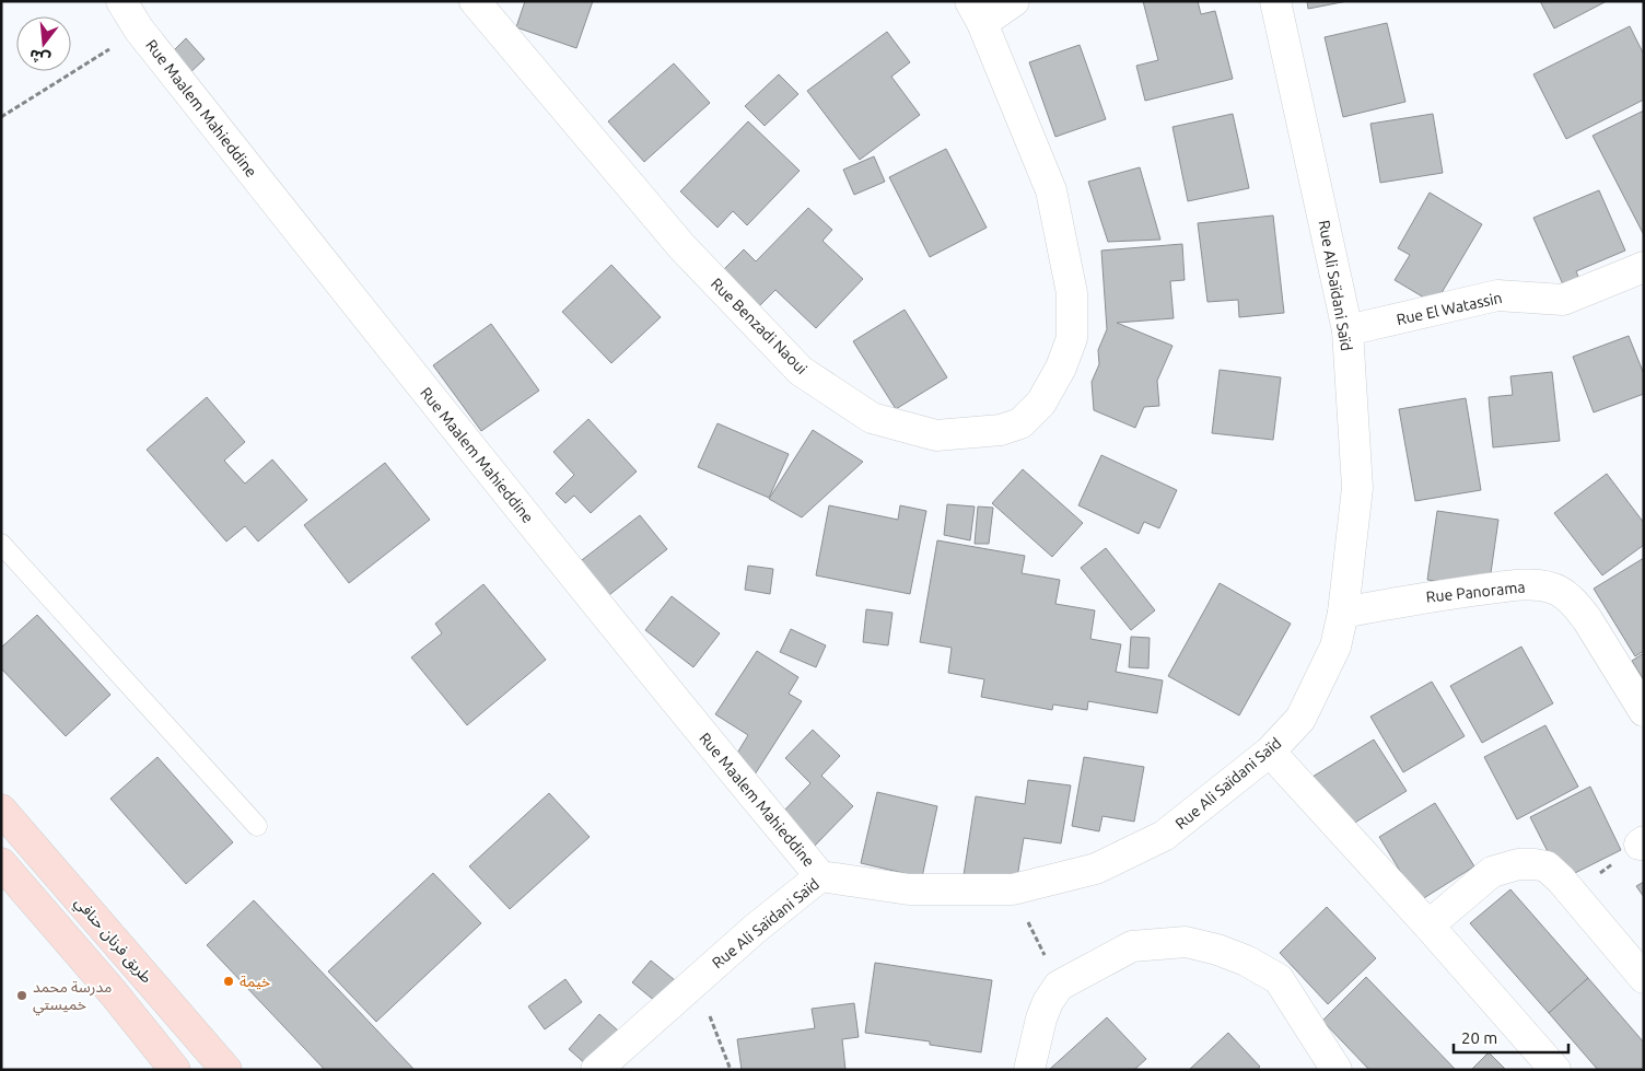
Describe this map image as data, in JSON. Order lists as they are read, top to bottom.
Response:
{
  "streets": {
    "main road": ["طريق فرنان حنافي"],
    "street": [
      "Rue Maalem Mahieddine",
      "Rue Ali Saïdani Saïd",
      "Rue El Watassin",
      "Rue Benzadi Naoui",
      "Rue Panorama"
    ]
  },
  "crossings": [
    ["Rue Maalem Mahieddine", "Rue Ali Saïdani Saïd"],
    ["Rue Ali Saïdani Saïd", "Rue El Watassin"],
    ["Rue Ali Saïdani Saïd", "Rue Panorama"]
  ],
  "places": ["خيمة", "مدرسة محمد خميستي"],
  "scale_bar": "20 m",
  "north": "bottom"
}
